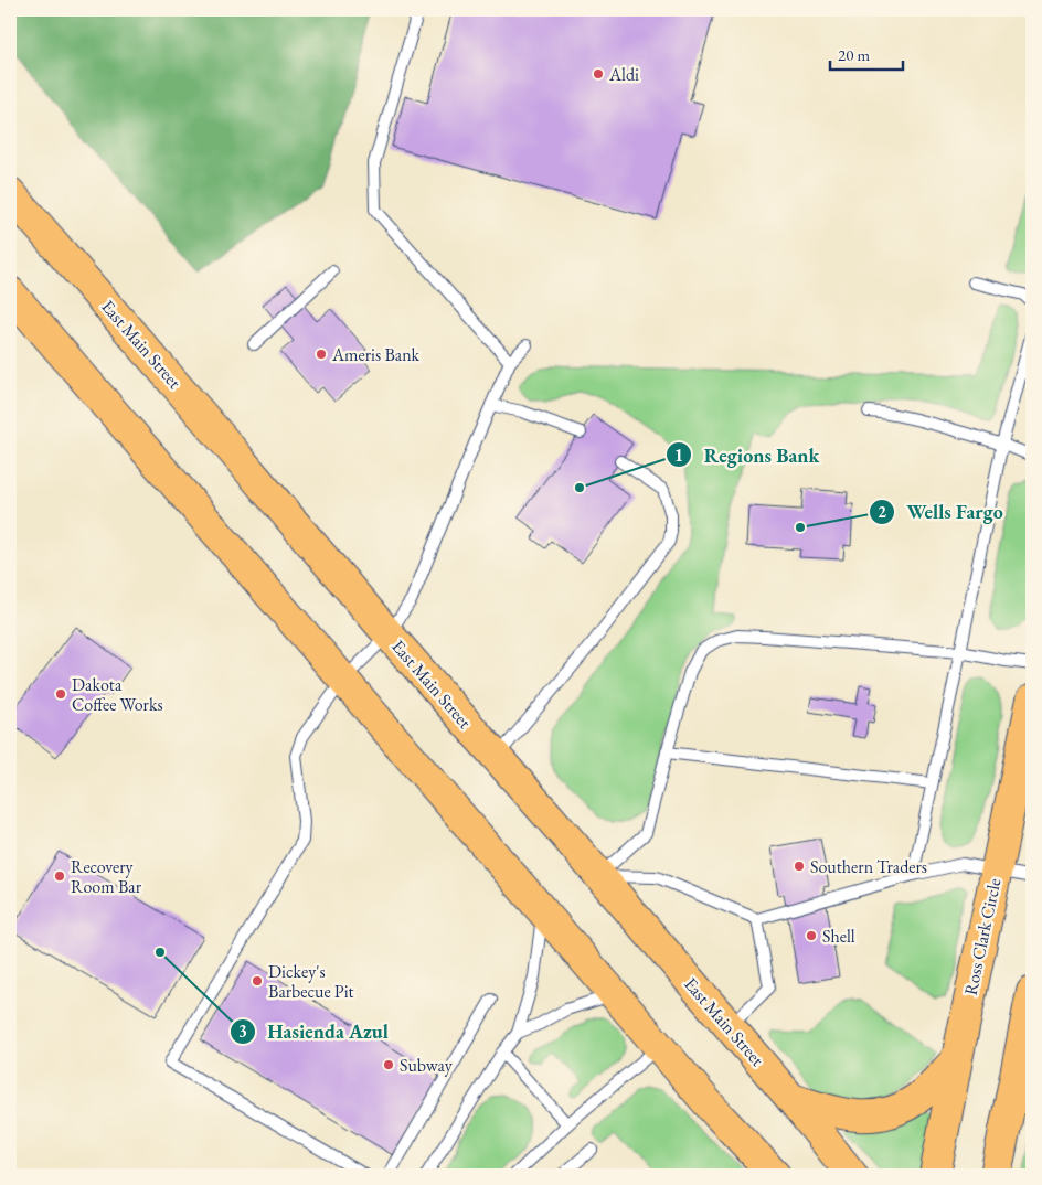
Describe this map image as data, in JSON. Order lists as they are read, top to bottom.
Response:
{
  "streets": {
    "highway": ["East Main Street", "Ross Clark Circle"]
  },
  "places": [
    "Aldi",
    "Ameris Bank",
    "Regions Bank",
    "Wells Fargo",
    "Dakota Coffee Works",
    "Southern Traders",
    "Recovery Room Bar",
    "Shell",
    "Hasienda Azul",
    "Dickey's Barbecue Pit",
    "Subway"
  ],
  "scale_bar": "20 m"
}
